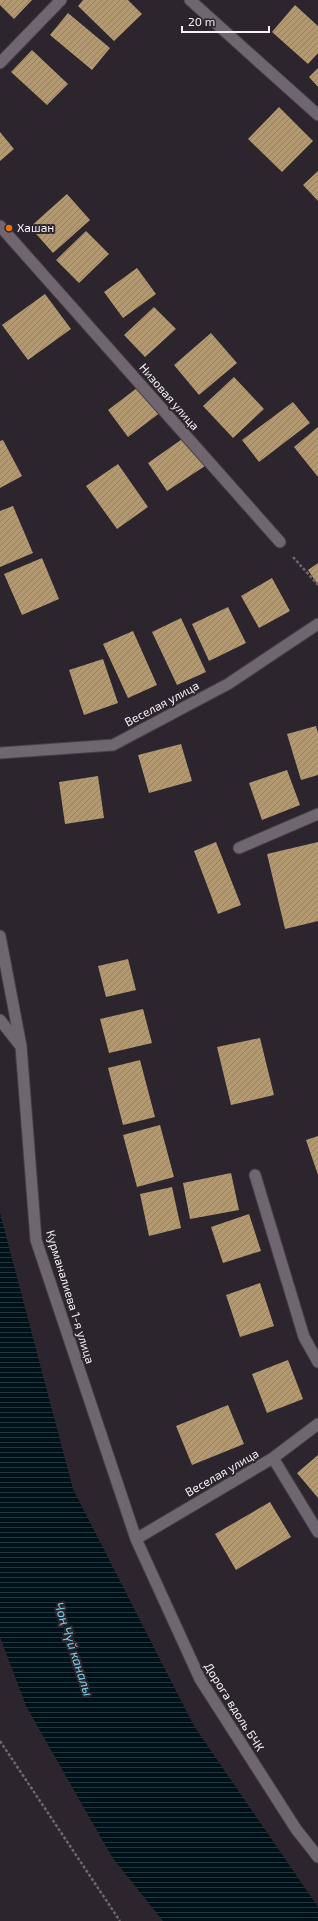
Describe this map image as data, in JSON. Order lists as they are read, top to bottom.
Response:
{
  "streets": {
    "street": [
      "Низовая улица",
      "Веселая улица",
      "Курманалиева 1-я улица",
      "Дорога вдоль БЧК"
    ]
  },
  "crossings": [
    ["Веселая улица", "Курманалиева 1-я улица"],
    ["Веселая улица", "Дорога вдоль БЧК"],
    ["Курманалиева 1-я улица", "Дорога вдоль БЧК"]
  ],
  "water": ["Чоң Чүй каналы"],
  "places": ["Хашан"],
  "scale_bar": "20 m"
}
